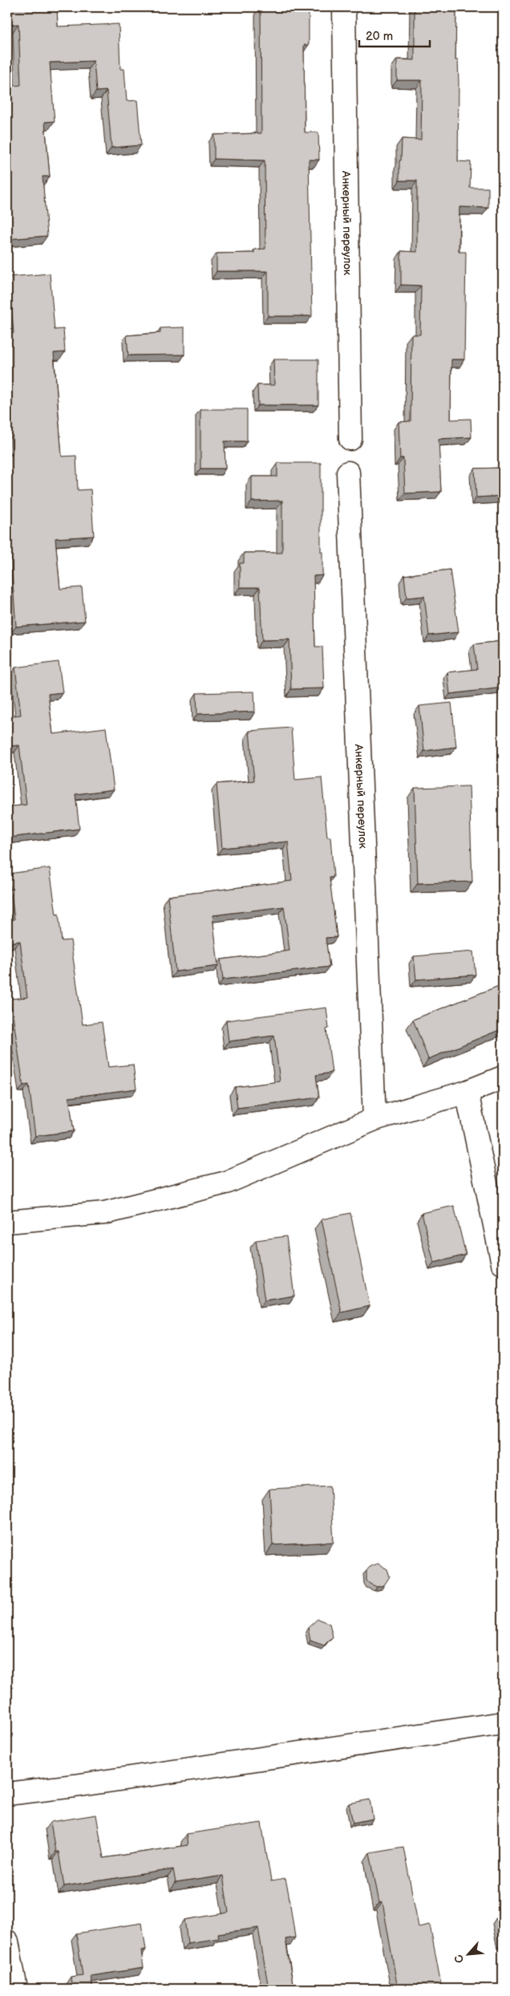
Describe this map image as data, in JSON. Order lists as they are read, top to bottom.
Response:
{
  "streets": {
    "street": ["Анкерный переулок"]
  },
  "scale_bar": "20 m",
  "north": "bottom left"
}
